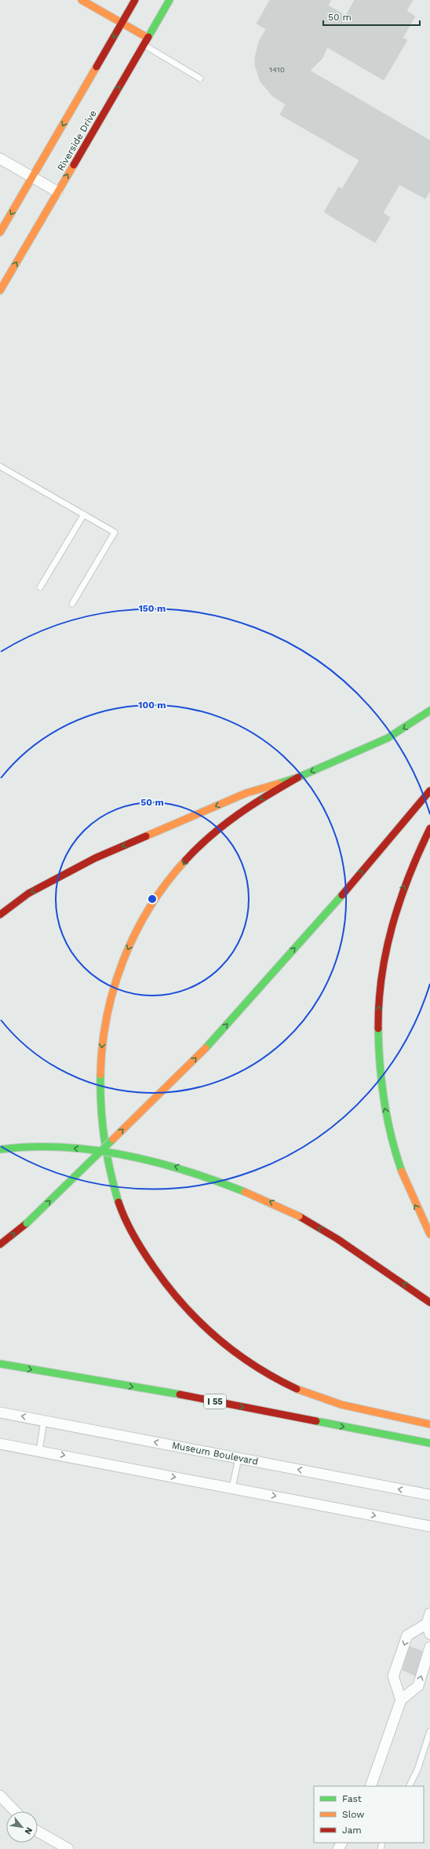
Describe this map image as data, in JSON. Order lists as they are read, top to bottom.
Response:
{
  "streets": {
    "main road": ["Riverside Drive", "I 55"],
    "street": ["Museum Boulevard"]
  },
  "house_numbers": ["1410"],
  "legend": ["Fast", "Slow", "Jam"],
  "scale_bar": "50 m",
  "north": "bottom right",
  "rings": ["150 m", "100 m", "50 m"]
}
